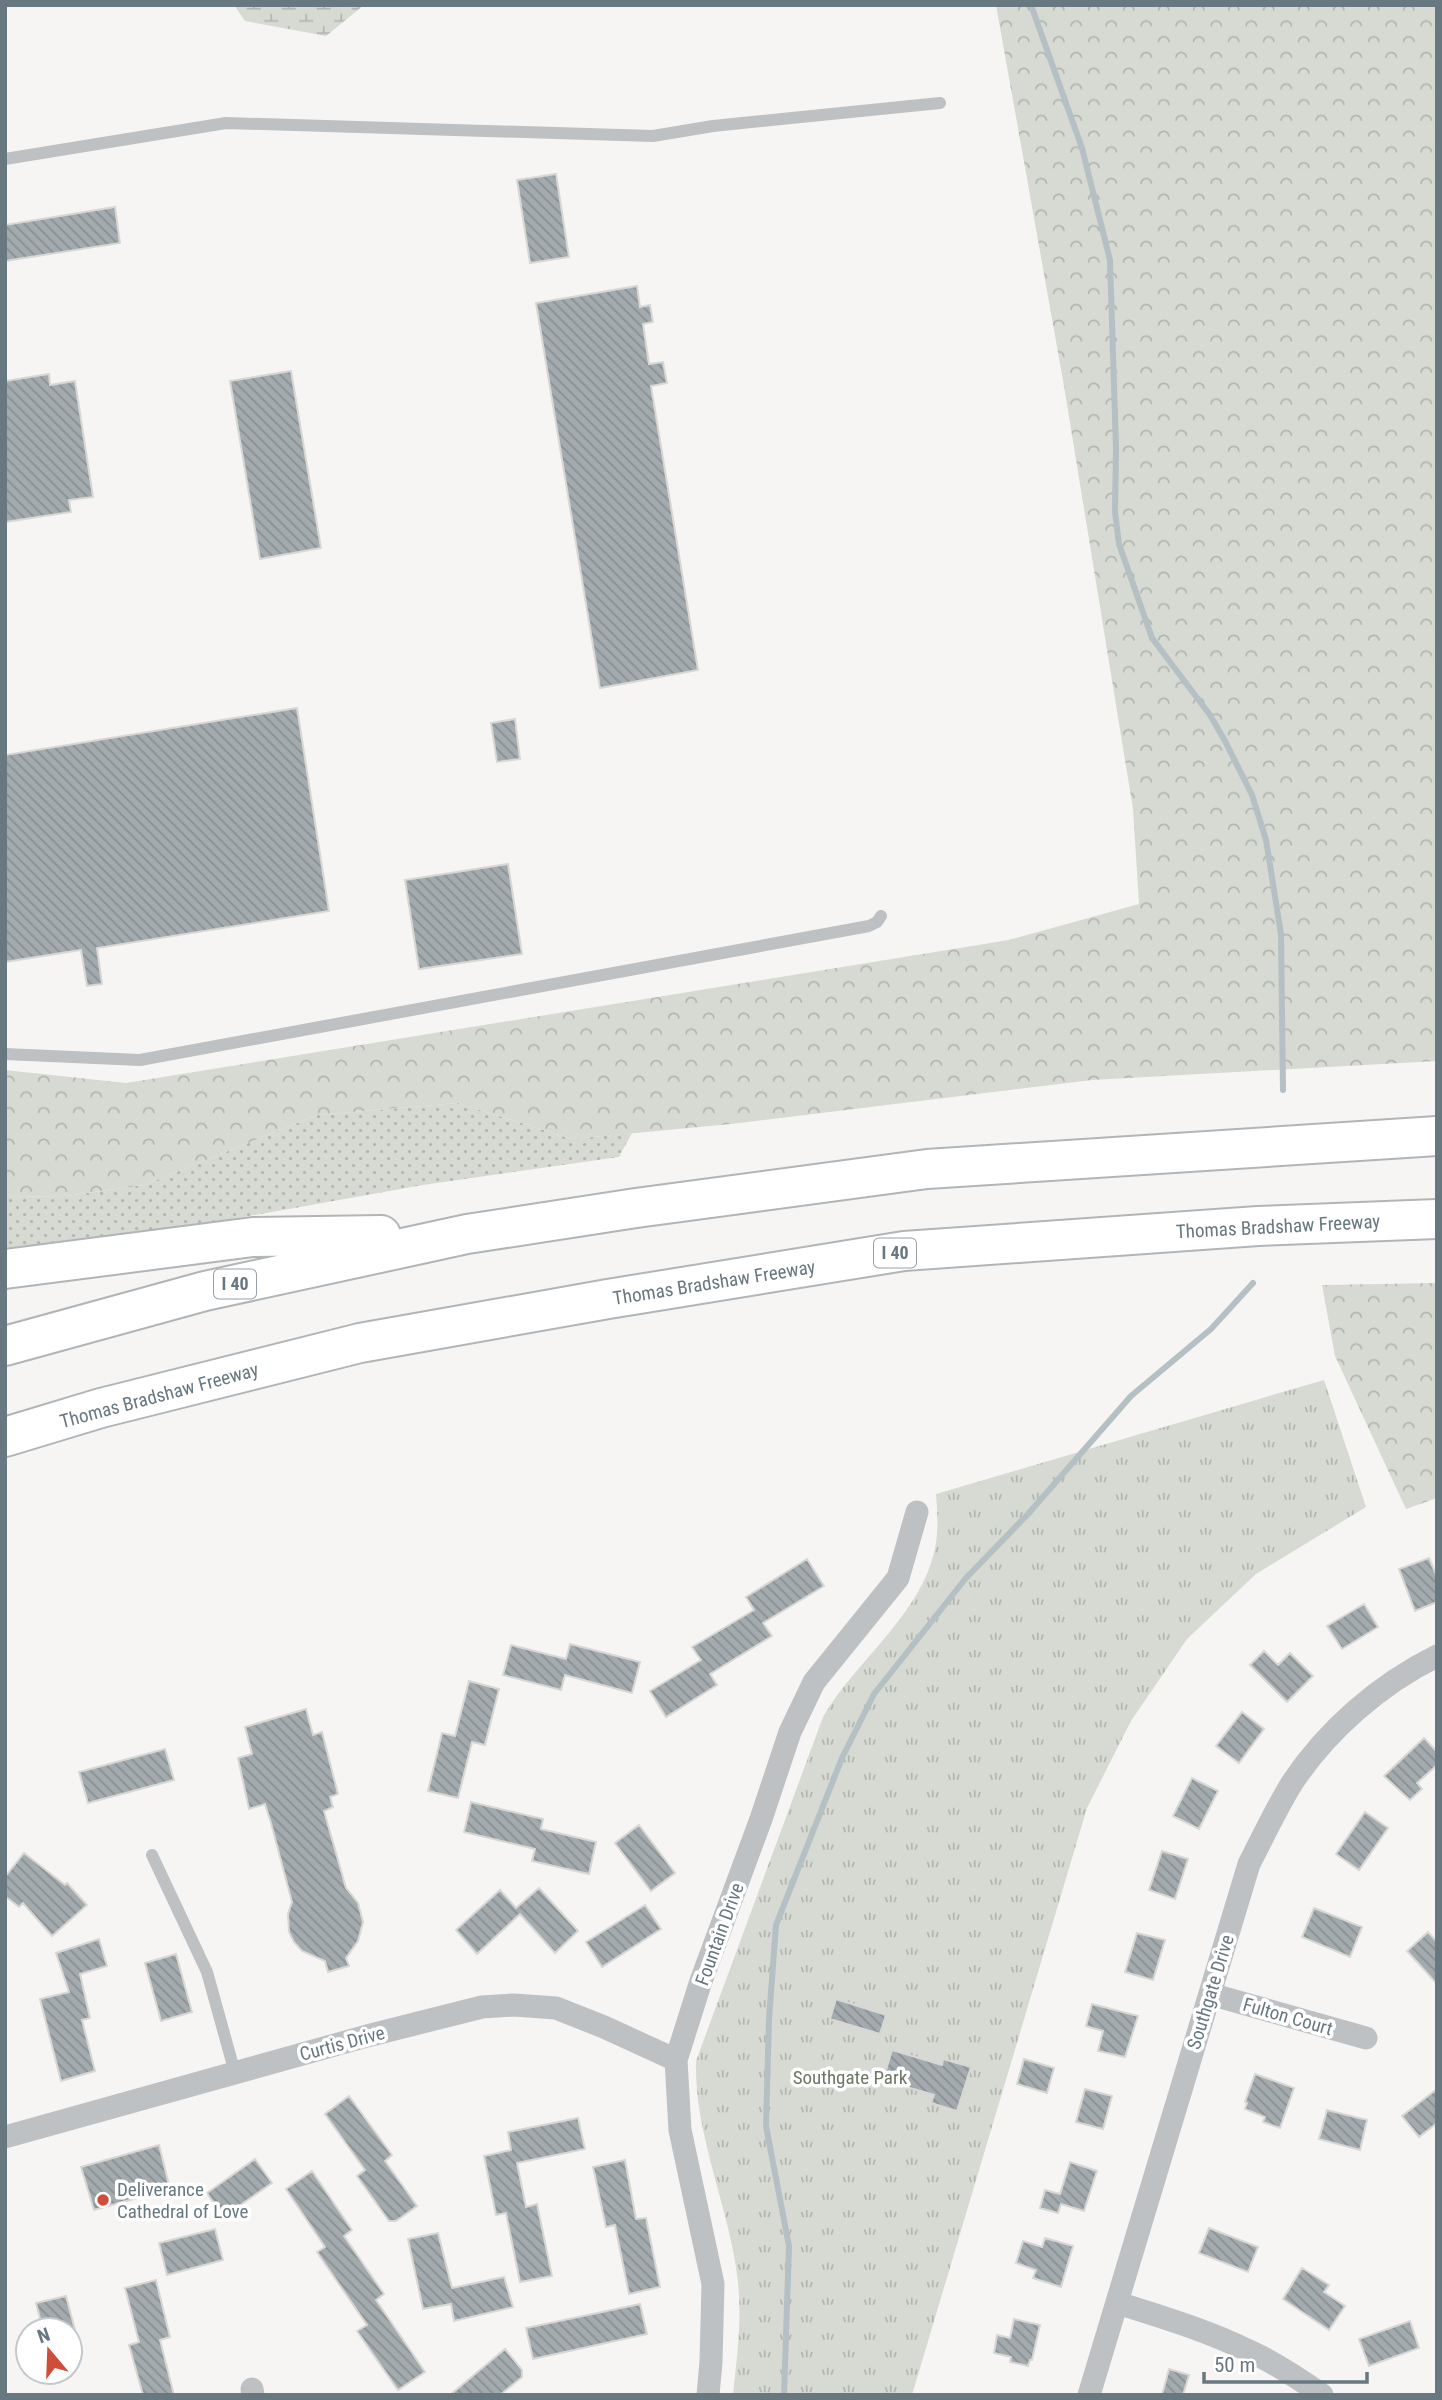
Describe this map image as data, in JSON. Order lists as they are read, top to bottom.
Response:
{
  "streets": {
    "highway": ["Thomas Bradshaw Freeway", "I 40"],
    "street": [
      "Fountain Drive",
      "Southgate Drive",
      "Fulton Court",
      "Curtis Drive"
    ]
  },
  "crossings": [
    ["Fountain Drive", "Curtis Drive"],
    ["Southgate Drive", "Fulton Court"]
  ],
  "parks": ["Southgate Park"],
  "places": ["Deliverance Cathedral of Love"],
  "scale_bar": "50 m",
  "north": "top"
}
